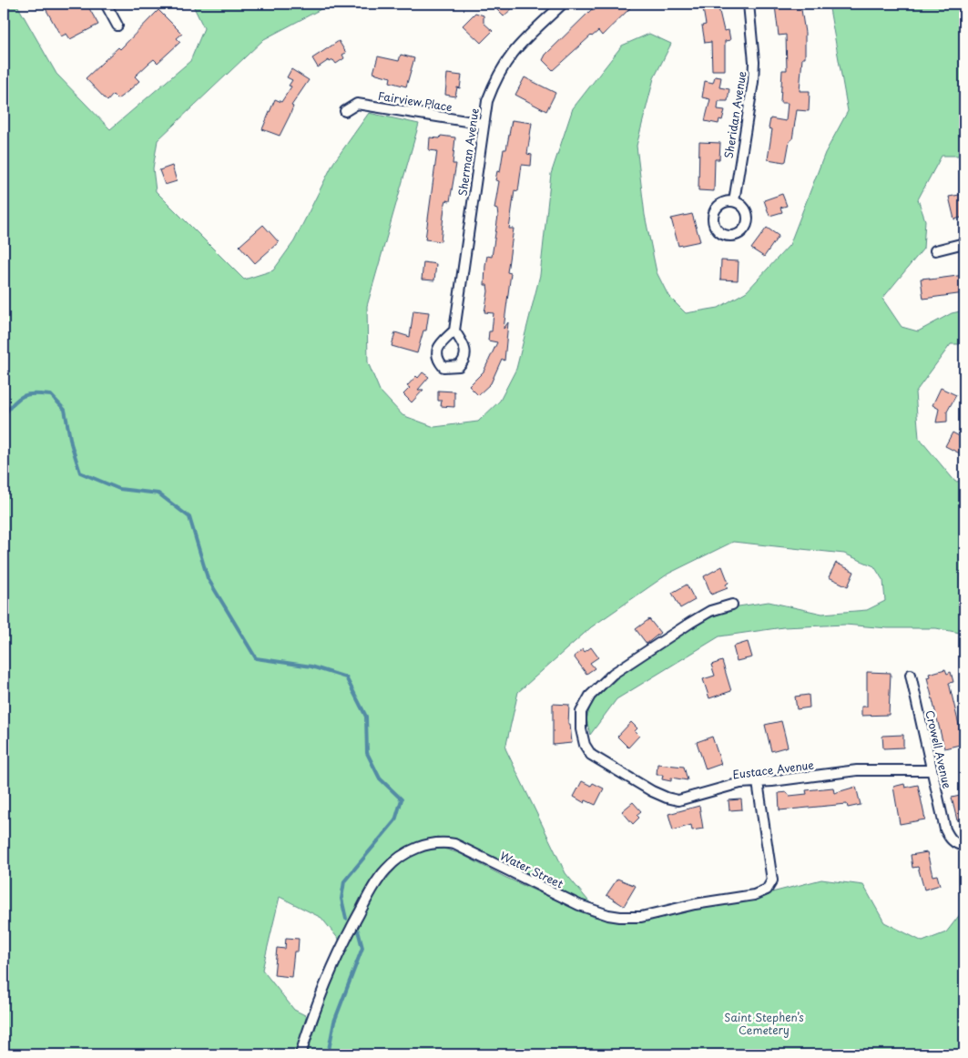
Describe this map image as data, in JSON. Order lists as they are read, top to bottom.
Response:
{
  "streets": {
    "street": [
      "Fairview Place",
      "Sheridan Avenue",
      "Sherman Avenue",
      "Crowell Avenue",
      "Eustace Avenue",
      "Water Street"
    ]
  },
  "crossings": [
    ["Fairview Place", "Sherman Avenue"],
    ["Crowell Avenue", "Eustace Avenue"],
    ["Eustace Avenue", "Water Street"]
  ],
  "parks": ["Saint Stephen’s Cemetery"]
}
